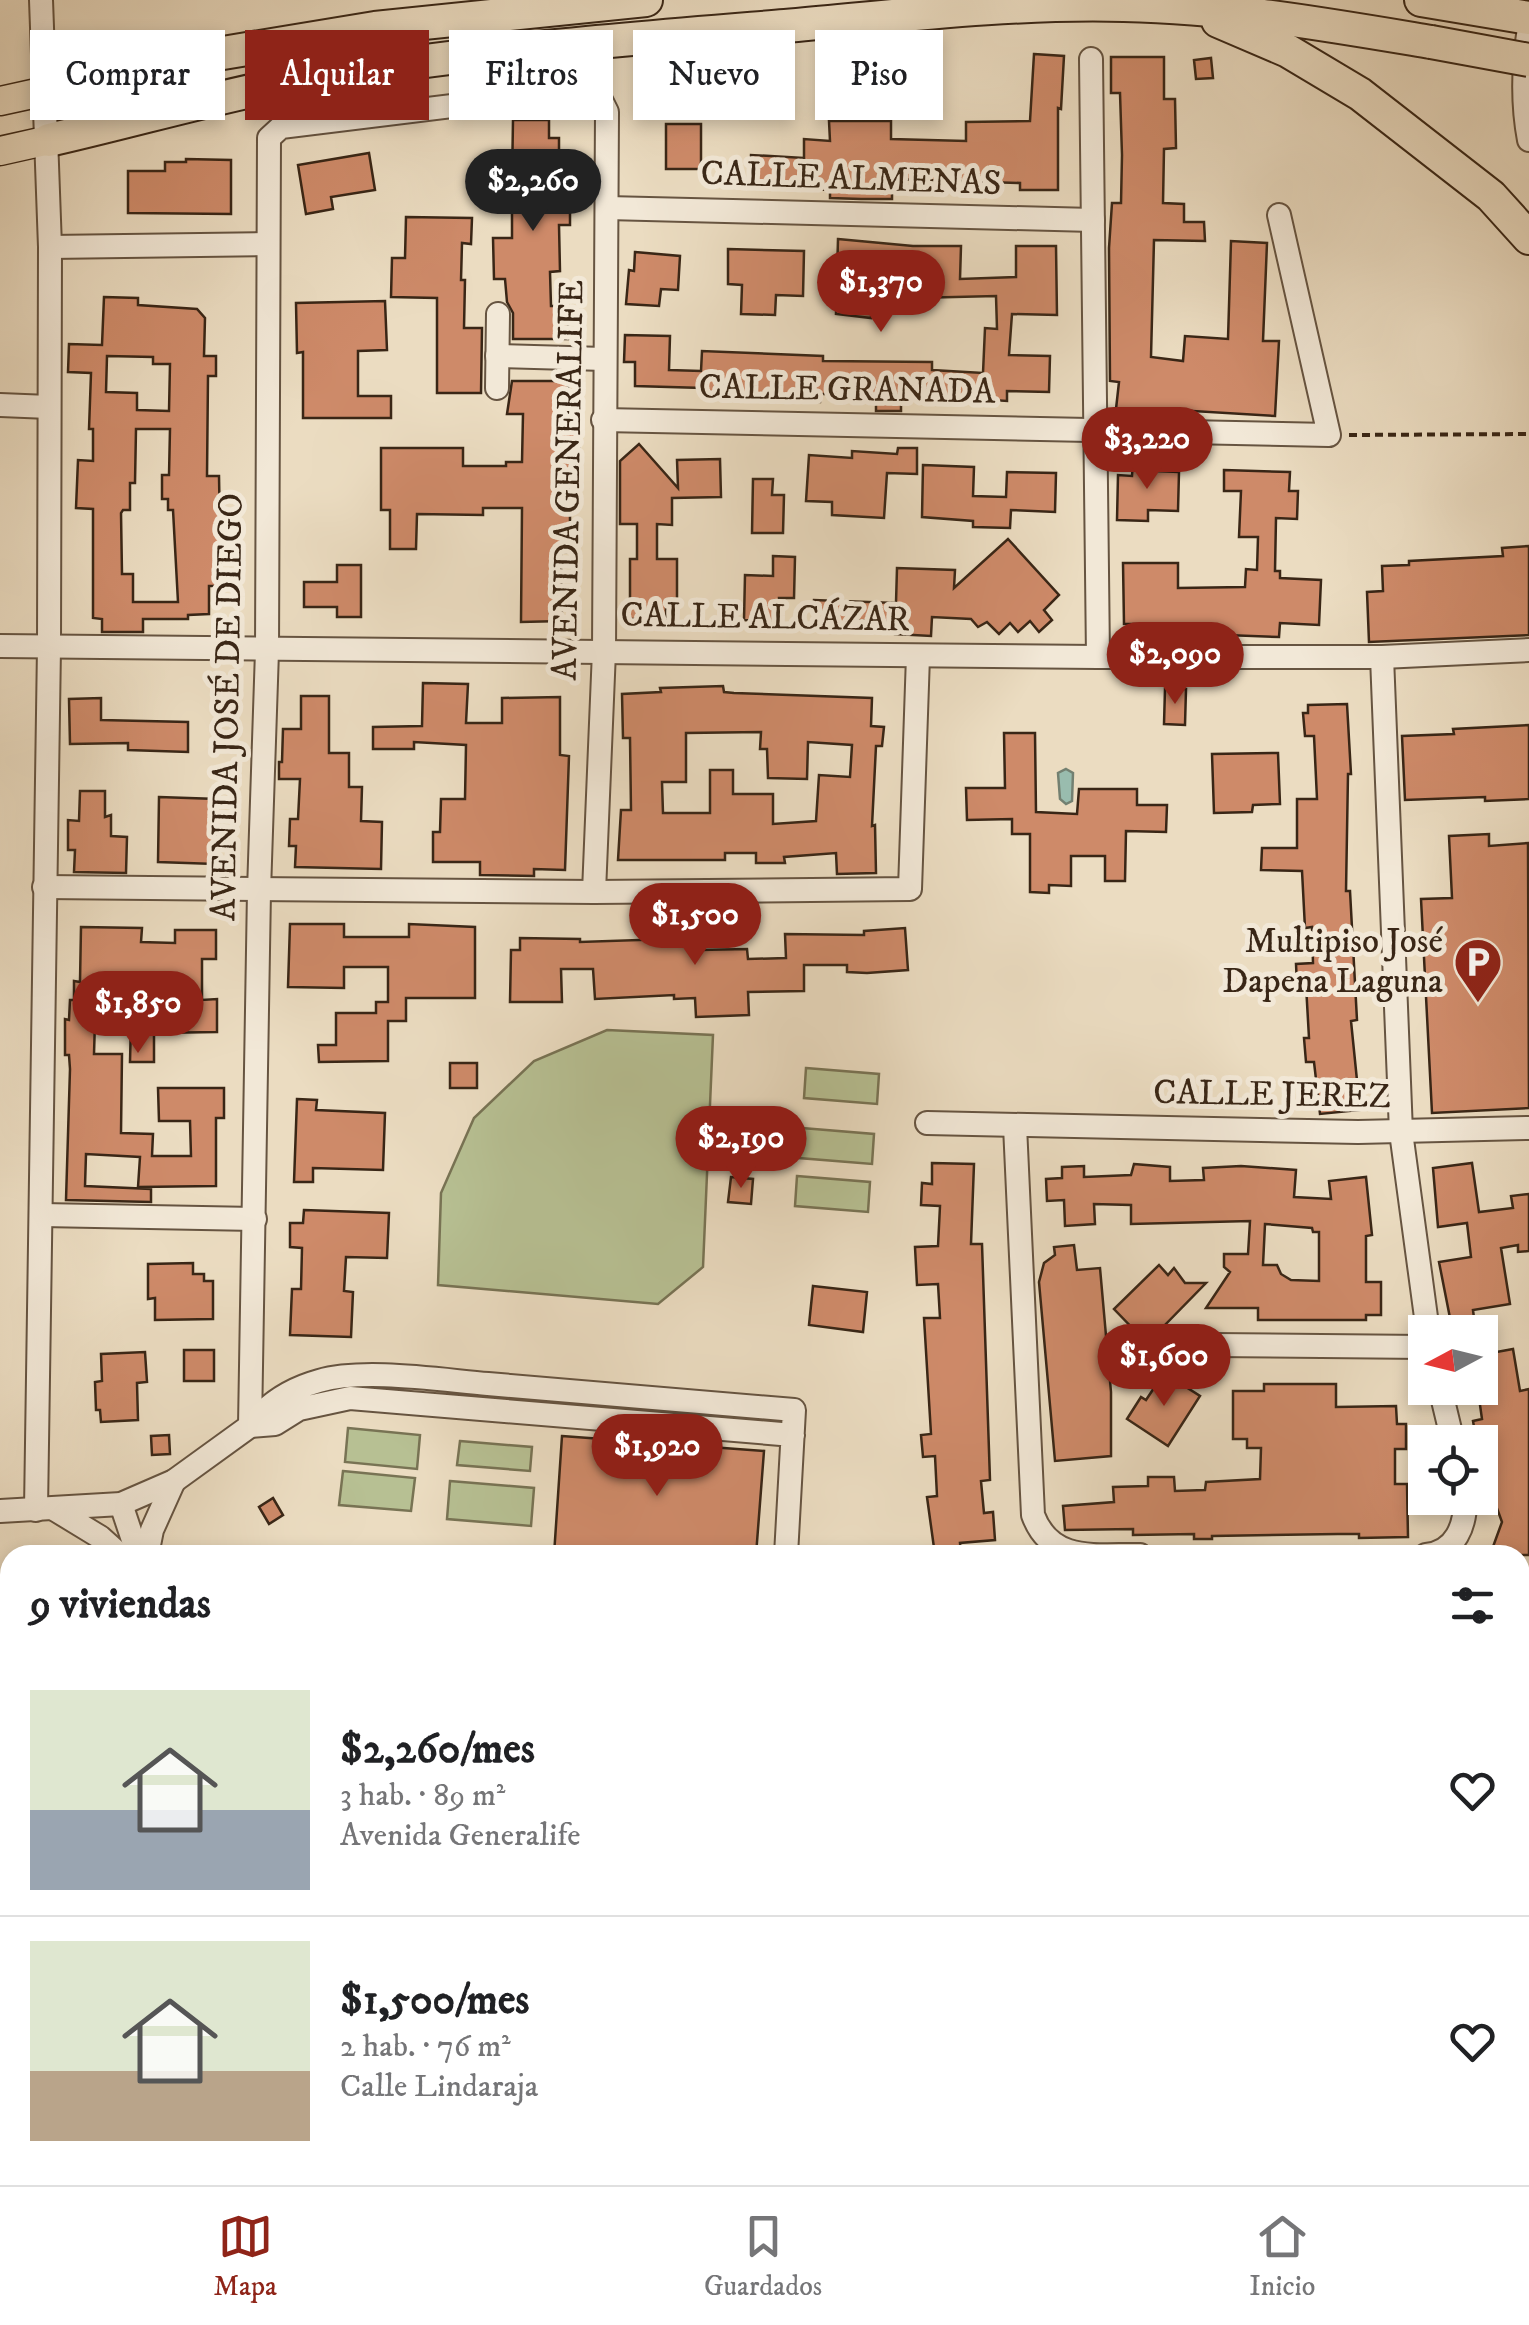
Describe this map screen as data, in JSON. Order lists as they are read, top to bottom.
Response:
{
  "streets": {
    "street": [
      "CALLE ALMENAS",
      "CALLE GRANADA",
      "AVENIDA GENERALIFE",
      "CALLE ALCÁZAR",
      "AVENIDA JOSÉ DE DIEGO",
      "CALLE JEREZ"
    ]
  },
  "crossings": [
    ["CALLE ALMENAS", "AVENIDA GENERALIFE"],
    ["CALLE GRANADA", "AVENIDA GENERALIFE"],
    ["AVENIDA GENERALIFE", "CALLE ALCÁZAR"],
    ["CALLE ALCÁZAR", "AVENIDA JOSÉ DE DIEGO"]
  ],
  "places": {
    "parking": ["Multipiso José Dapena Laguna"]
  },
  "north": "left",
  "page": {
    "chip": [
      "Comprar",
      "Alquilar",
      "Filtros",
      "Nuevo",
      "Piso"
    ],
    "price": [
      "$2,260",
      "$1,370",
      "$3,220",
      "$2,090",
      "$1,500",
      "$1,850",
      "$2,190",
      "$1,600",
      "$1,920"
    ],
    "heading": "9 viviendas",
    "list": [
      {
        "name": "$2,260/mes",
        "note": "3 hab. · 89 m² · Avenida Generalife"
      },
      {
        "name": "$1,500/mes",
        "note": "2 hab. · 76 m² · Calle Lindaraja"
      }
    ],
    "tabs": ["Mapa", "Guardados", "Inicio"]
  }
}
